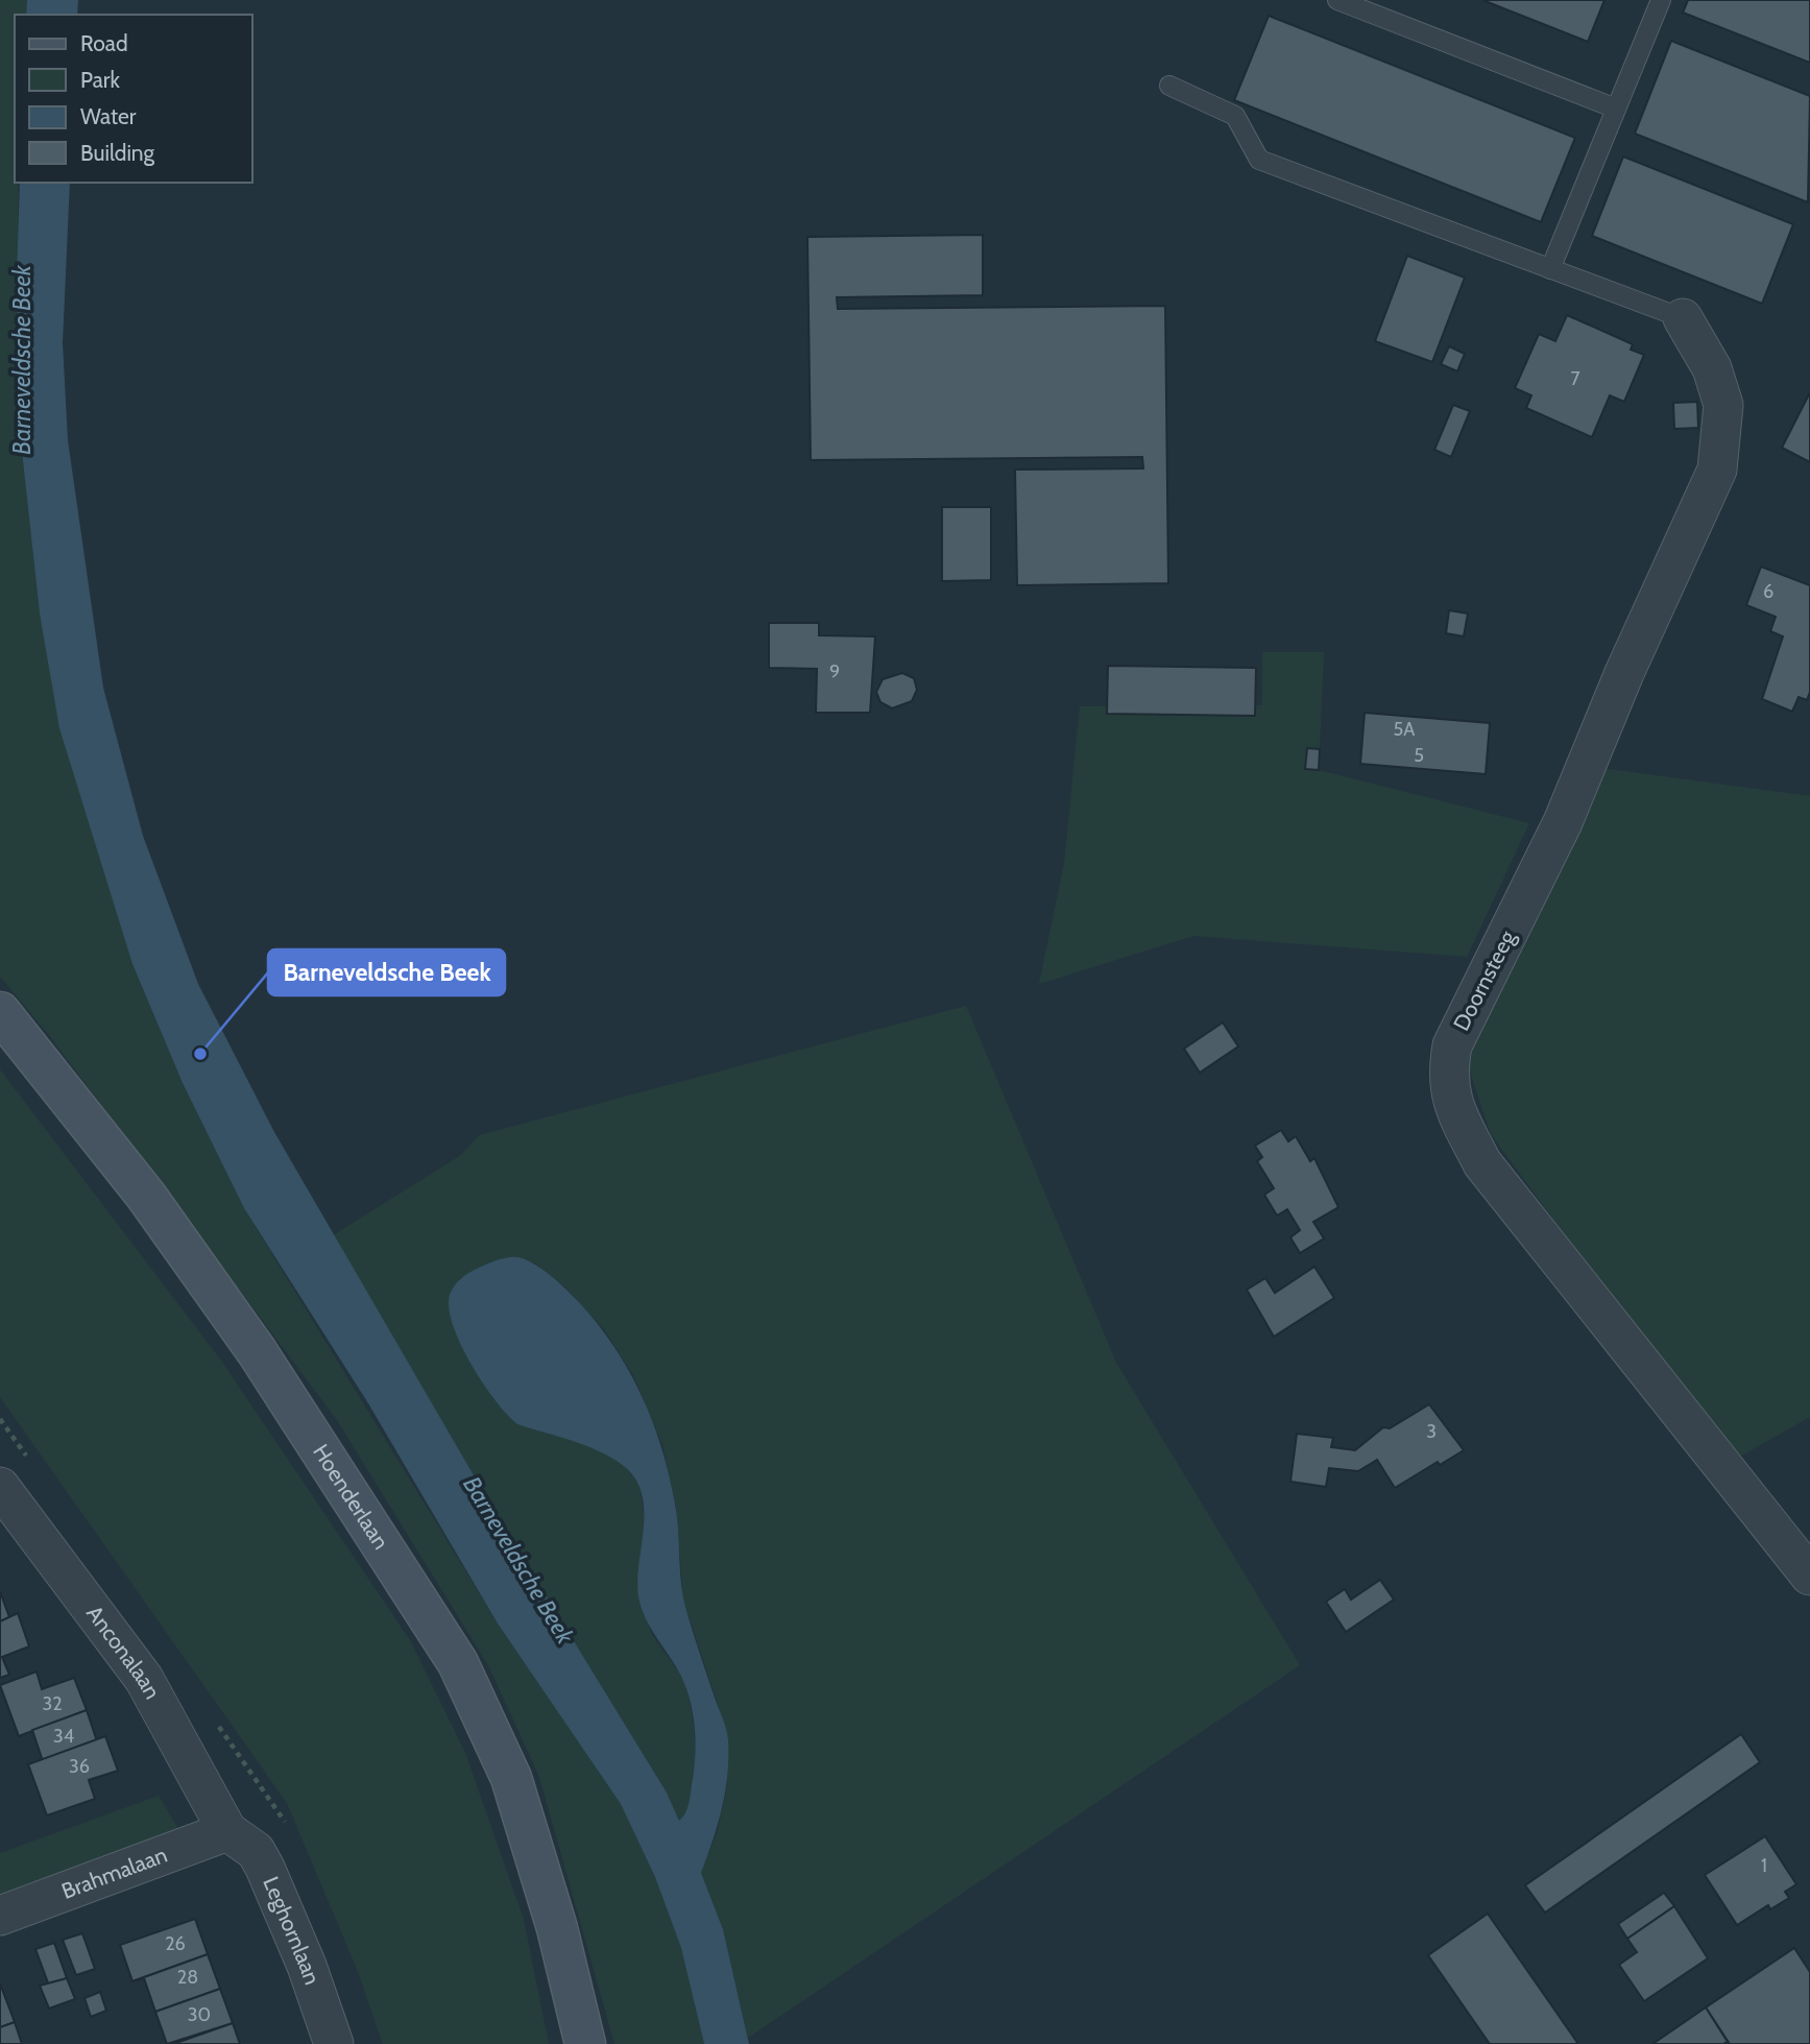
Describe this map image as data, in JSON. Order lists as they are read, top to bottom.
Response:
{
  "streets": {
    "street": [
      "Doornsteeg",
      "Hoenderlaan",
      "Anconalaan",
      "Brahmalaan",
      "Leghornlaan"
    ]
  },
  "crossings": [
    ["Anconalaan", "Brahmalaan"],
    ["Anconalaan", "Leghornlaan"],
    ["Brahmalaan", "Leghornlaan"]
  ],
  "water": ["Barneveldsche Beek"],
  "places": ["Barneveldsche Beek"],
  "house_numbers": [
    "7",
    "6",
    "9",
    "5A",
    "5",
    "3",
    "32",
    "34",
    "36",
    "1",
    "26",
    "28",
    "30"
  ],
  "legend": [
    "Road",
    "Park",
    "Water",
    "Building"
  ]
}
